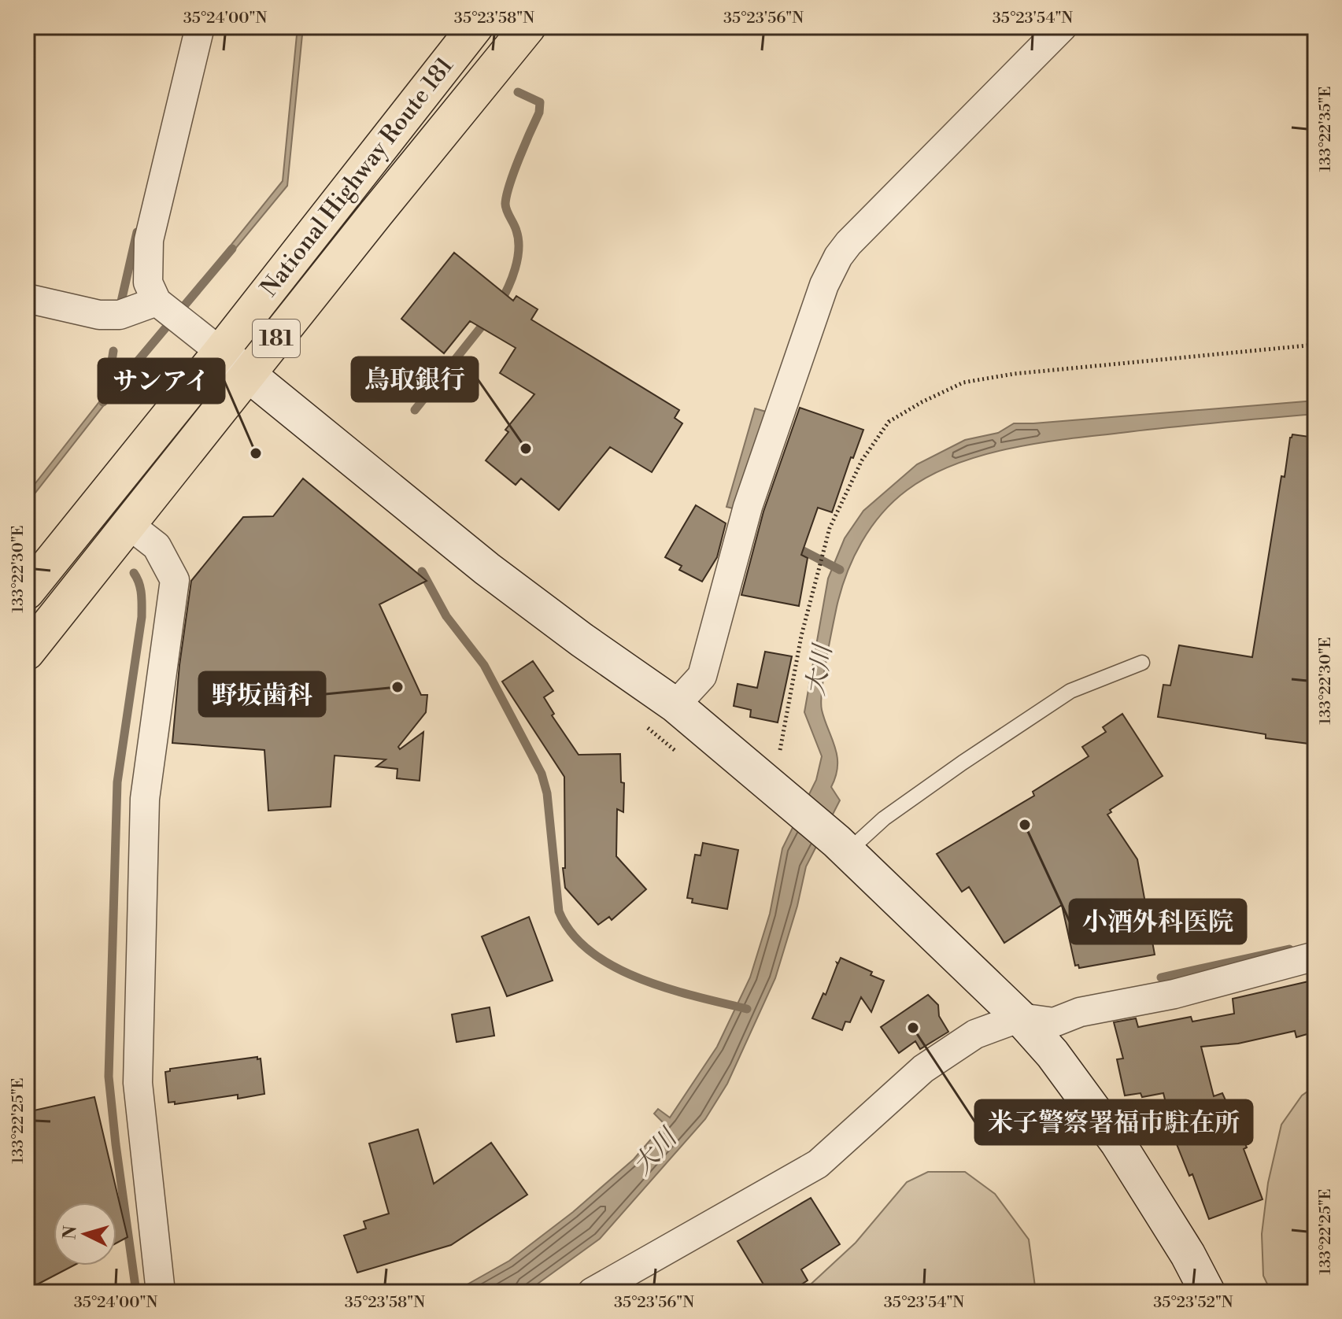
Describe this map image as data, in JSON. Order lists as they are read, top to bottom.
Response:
{
  "streets": {
    "highway": ["National Highway Route 181", "181"]
  },
  "water": ["大川"],
  "places": [
    "鳥取銀行",
    "サンアイ",
    "野坂歯科",
    "小酒外科医院",
    "米子警察署福市駐在所"
  ],
  "north": "left",
  "coordinates": [
    "35°24'00\"N",
    "35°23'58\"N",
    "35°23'56\"N",
    "35°23'54\"N",
    "133°22'35\"E",
    "133°22'30\"E",
    "133°22'25\"E",
    "35°23'52\"N"
  ]
}
